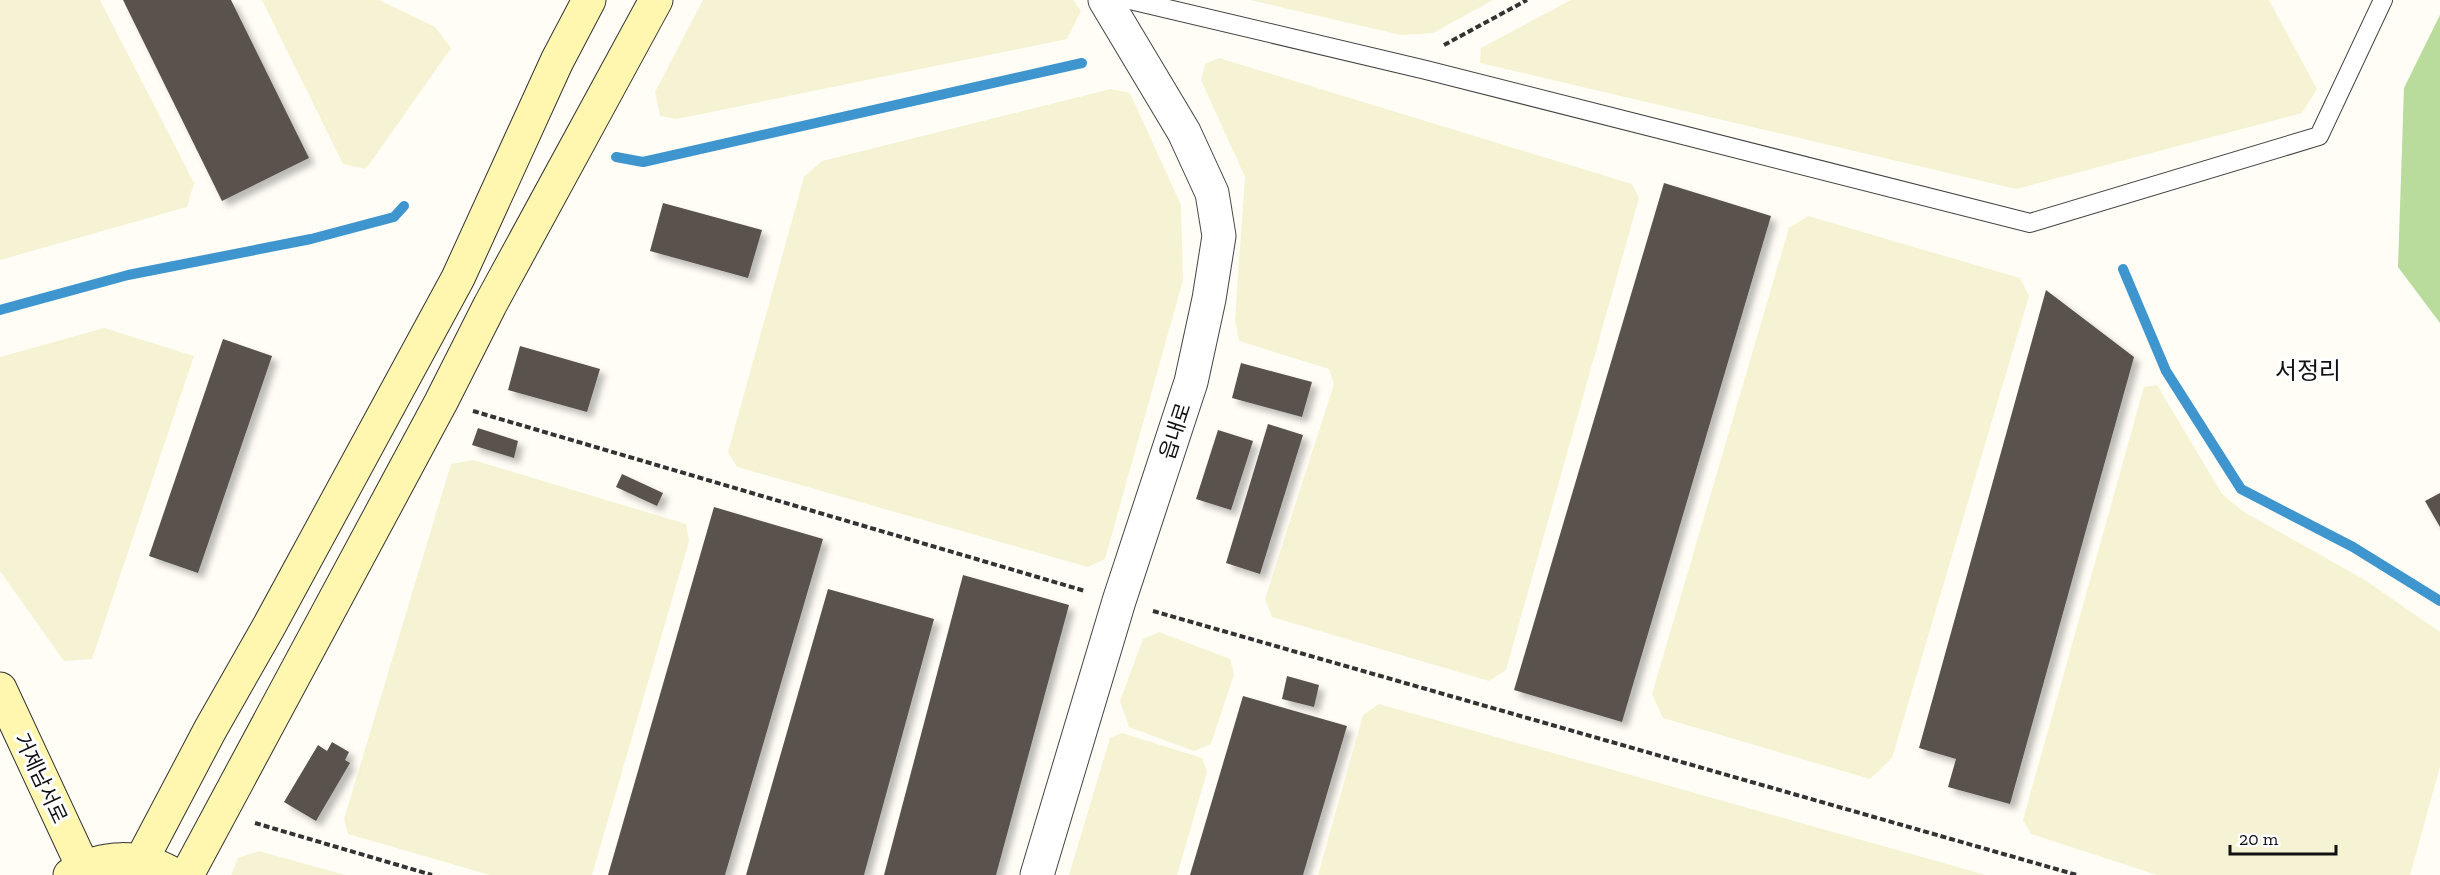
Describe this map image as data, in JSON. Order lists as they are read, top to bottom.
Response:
{
  "streets": {
    "street": ["읍내로", "거제남서로"]
  },
  "districts": ["서정리"],
  "scale_bar": "20 m"
}
